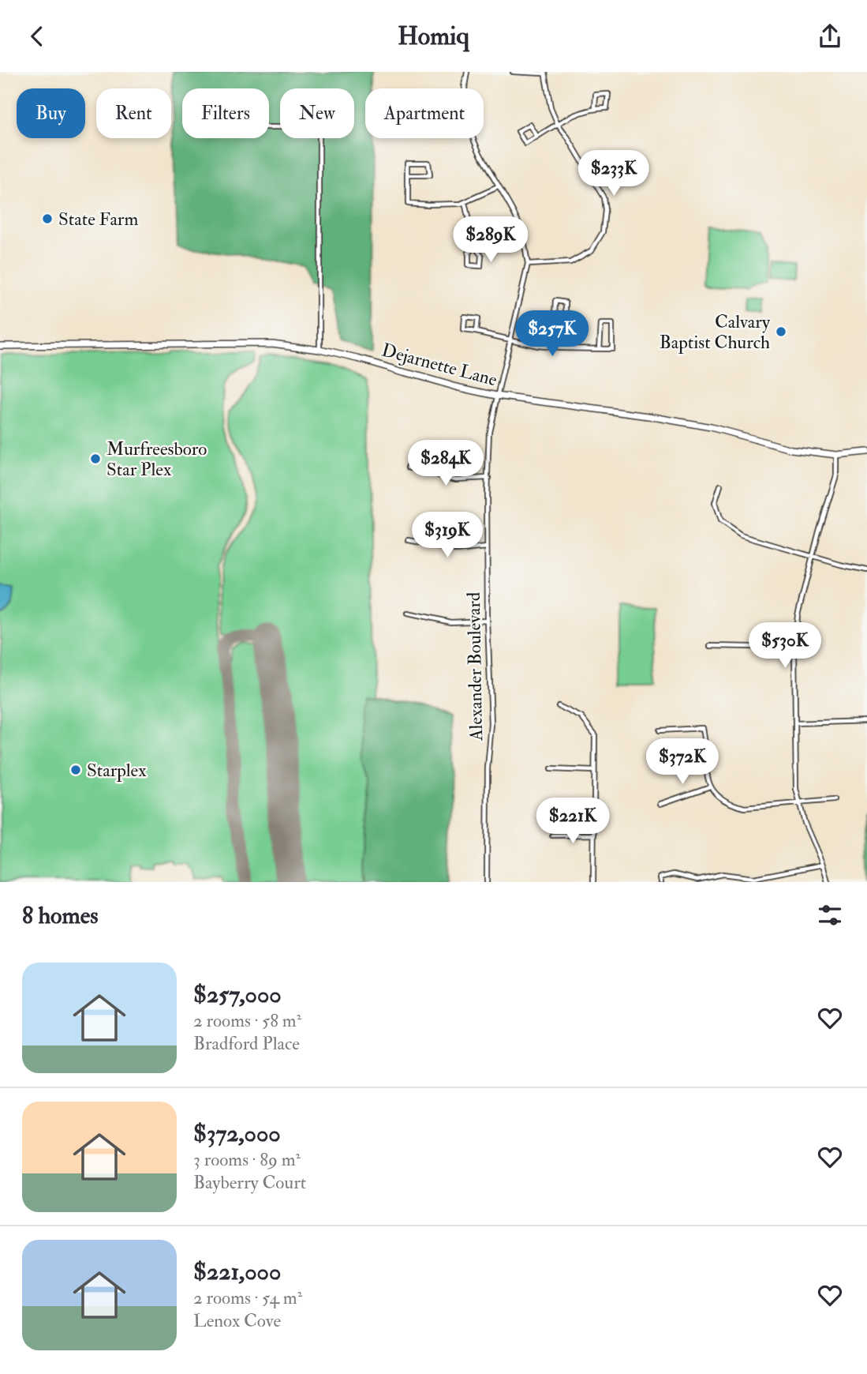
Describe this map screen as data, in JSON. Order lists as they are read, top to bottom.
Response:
{
  "streets": {
    "main road": ["Dejarnette Lane"],
    "street": ["Alexander Boulevard"]
  },
  "crossings": [
    ["Dejarnette Lane", "Alexander Boulevard"]
  ],
  "places": [
    "State Farm",
    "Calvary Baptist Church",
    "Murfreesboro Star Plex",
    "Starplex"
  ],
  "page": {
    "header": "Homiq",
    "chip": [
      "Buy",
      "Rent",
      "Filters",
      "New",
      "Apartment"
    ],
    "price": [
      "$233K",
      "$289K",
      "$257K",
      "$284K",
      "$319K",
      "$530K",
      "$372K",
      "$221K"
    ],
    "heading": "8 homes",
    "list": [
      {
        "name": "$257,000",
        "note": "2 rooms · 58 m² · Bradford Place"
      },
      {
        "name": "$372,000",
        "note": "3 rooms · 89 m² · Bayberry Court"
      },
      {
        "name": "$221,000",
        "note": "2 rooms · 54 m² · Lenox Cove"
      }
    ]
  }
}
